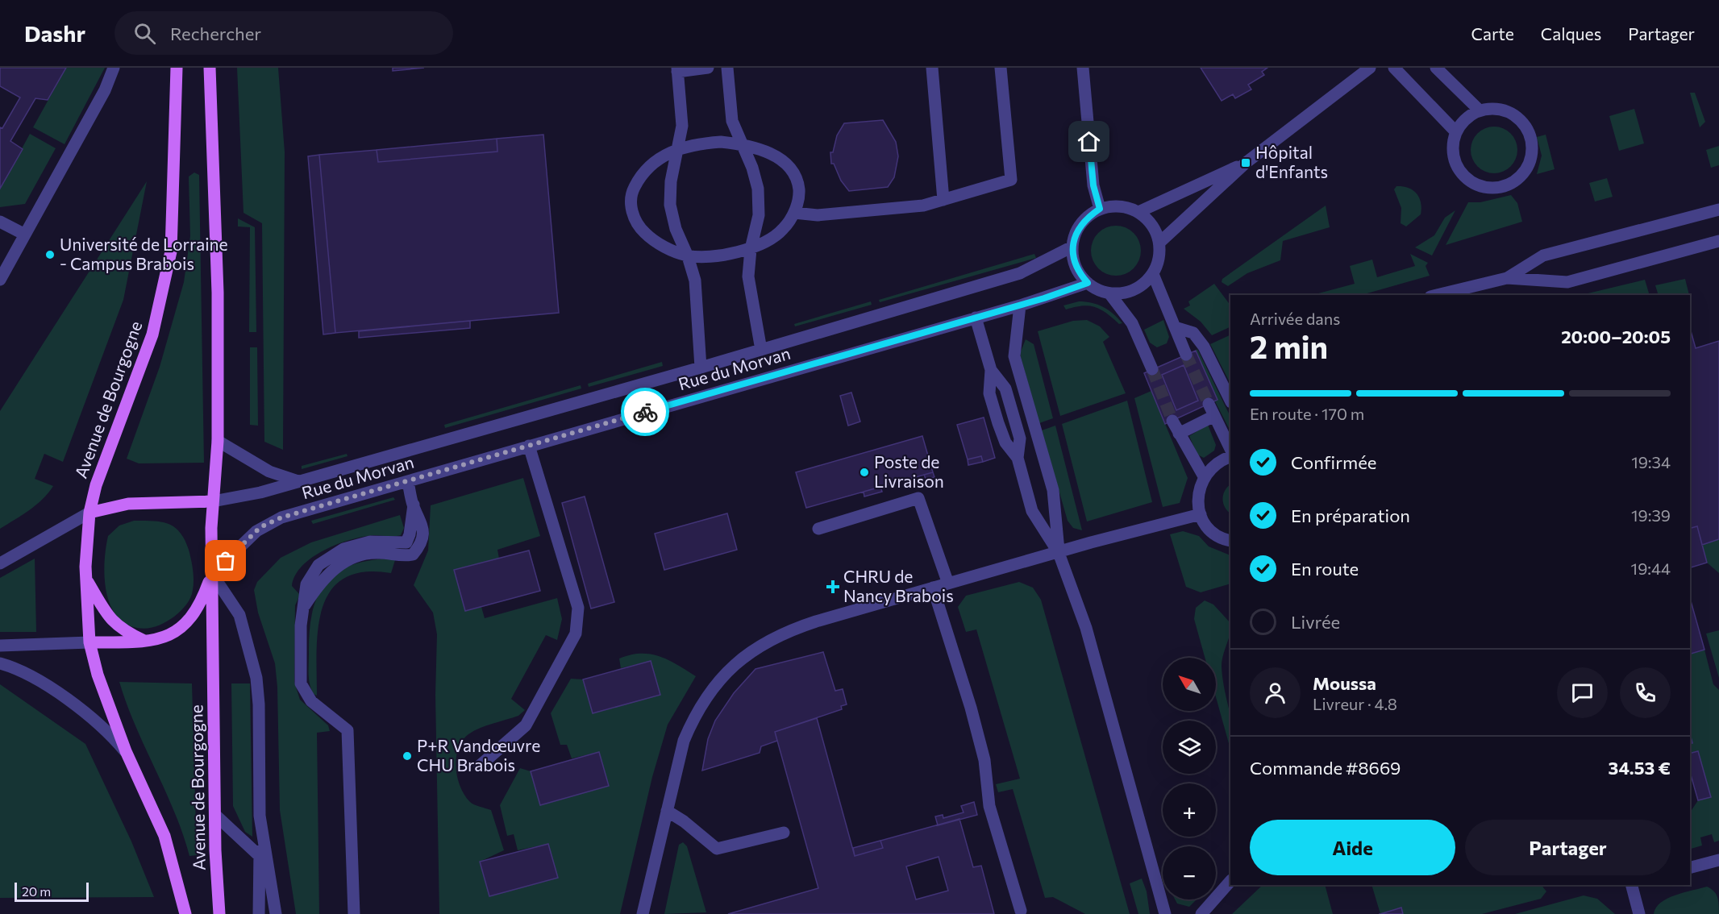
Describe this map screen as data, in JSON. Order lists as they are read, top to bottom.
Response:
{
  "streets": {
    "main road": ["Avenue de Bourgogne"],
    "street": ["Rue du Morvan"]
  },
  "crossings": [
    ["Rue du Morvan", "Avenue de Bourgogne"]
  ],
  "places": {
    "transit": ["Hôpital d'Enfants"],
    "other": ["Université de Lorraine - Campus Brabois", "Poste de Livraison", "P+R Vandœuvre CHU Brabois"],
    "health": ["CHRU de Nancy Brabois"]
  },
  "scale_bar": "20 m",
  "north": "top left",
  "page": {
    "header": "Dashr",
    "search": "Rechercher",
    "nav": ["Carte", "Calques", "Partager"],
    "heading": ["2 min", "Arrivée dans", "20:00–20:05"],
    "panel": [
      "Moussa",
      "Livreur · 4.8",
      "Commande #8669",
      "34.53 €"
    ],
    "bar": "En route · 170 m",
    "list": [
      ["Confirmée", "19:34"],
      ["En préparation", "19:39"],
      ["En route", "19:44"],
      "Livrée"
    ],
    "map_buttons": ["+", "−"],
    "buttons": ["Aide", "Partager"],
    "scale": "20 m"
  }
}
